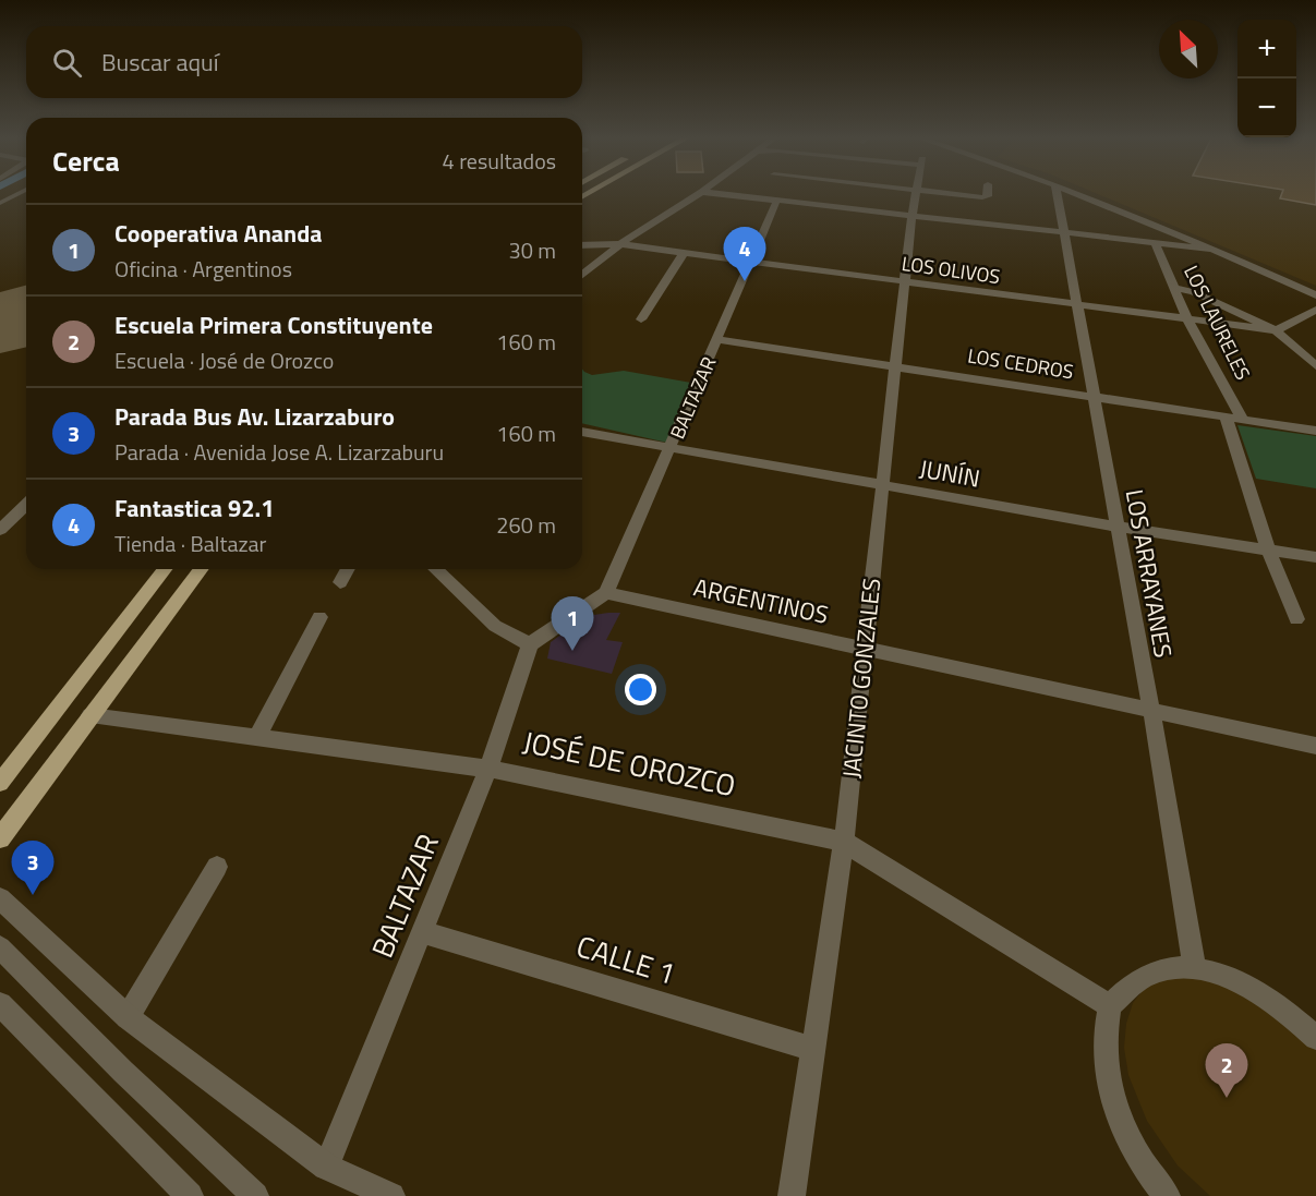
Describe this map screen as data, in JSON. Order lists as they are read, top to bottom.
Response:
{
  "streets": {
    "street": [
      "LOS OLIVOS",
      "LOS LAURELES",
      "LOS CEDROS",
      "BALTAZAR",
      "JUNÍN",
      "LOS ARRAYANES",
      "ARGENTINOS",
      "JACINTO GONZALES",
      "JOSÉ DE OROZCO",
      "CALLE 1"
    ]
  },
  "crossings": [
    ["LOS OLIVOS", "LOS LAURELES"],
    ["LOS OLIVOS", "BALTAZAR"],
    ["LOS OLIVOS", "LOS ARRAYANES"],
    ["LOS OLIVOS", "JACINTO GONZALES"],
    ["LOS LAURELES", "LOS CEDROS"],
    ["LOS LAURELES", "JUNÍN"],
    ["LOS CEDROS", "BALTAZAR"],
    ["LOS CEDROS", "LOS ARRAYANES"],
    ["LOS CEDROS", "JACINTO GONZALES"],
    ["BALTAZAR", "JUNÍN"],
    ["BALTAZAR", "ARGENTINOS"],
    ["BALTAZAR", "JOSÉ DE OROZCO"],
    ["BALTAZAR", "CALLE 1"],
    ["JUNÍN", "LOS ARRAYANES"],
    ["JUNÍN", "JACINTO GONZALES"],
    ["LOS ARRAYANES", "ARGENTINOS"],
    ["ARGENTINOS", "JACINTO GONZALES"],
    ["JACINTO GONZALES", "JOSÉ DE OROZCO"],
    ["JACINTO GONZALES", "CALLE 1"]
  ],
  "north": "top left",
  "page": {
    "map_buttons": ["+", "−"],
    "search": "Buscar aquí",
    "heading": ["Cerca", "4 resultados"],
    "list": [
      {
        "mark": "1",
        "name": "Cooperativa Ananda",
        "note": "Oficina · Argentinos",
        "value": "30 m"
      },
      {
        "mark": "2",
        "name": "Escuela Primera Constituyente",
        "note": "Escuela · José de Orozco",
        "value": "160 m"
      },
      {
        "mark": "3",
        "name": "Parada Bus Av. Lizarzaburo",
        "note": "Parada · Avenida Jose A. Lizarzaburu",
        "value": "160 m"
      },
      {
        "mark": "4",
        "name": "Fantastica 92.1",
        "note": "Tienda · Baltazar",
        "value": "260 m"
      }
    ],
    "pins": [
      "4",
      "1",
      "3",
      "2"
    ]
  }
}
